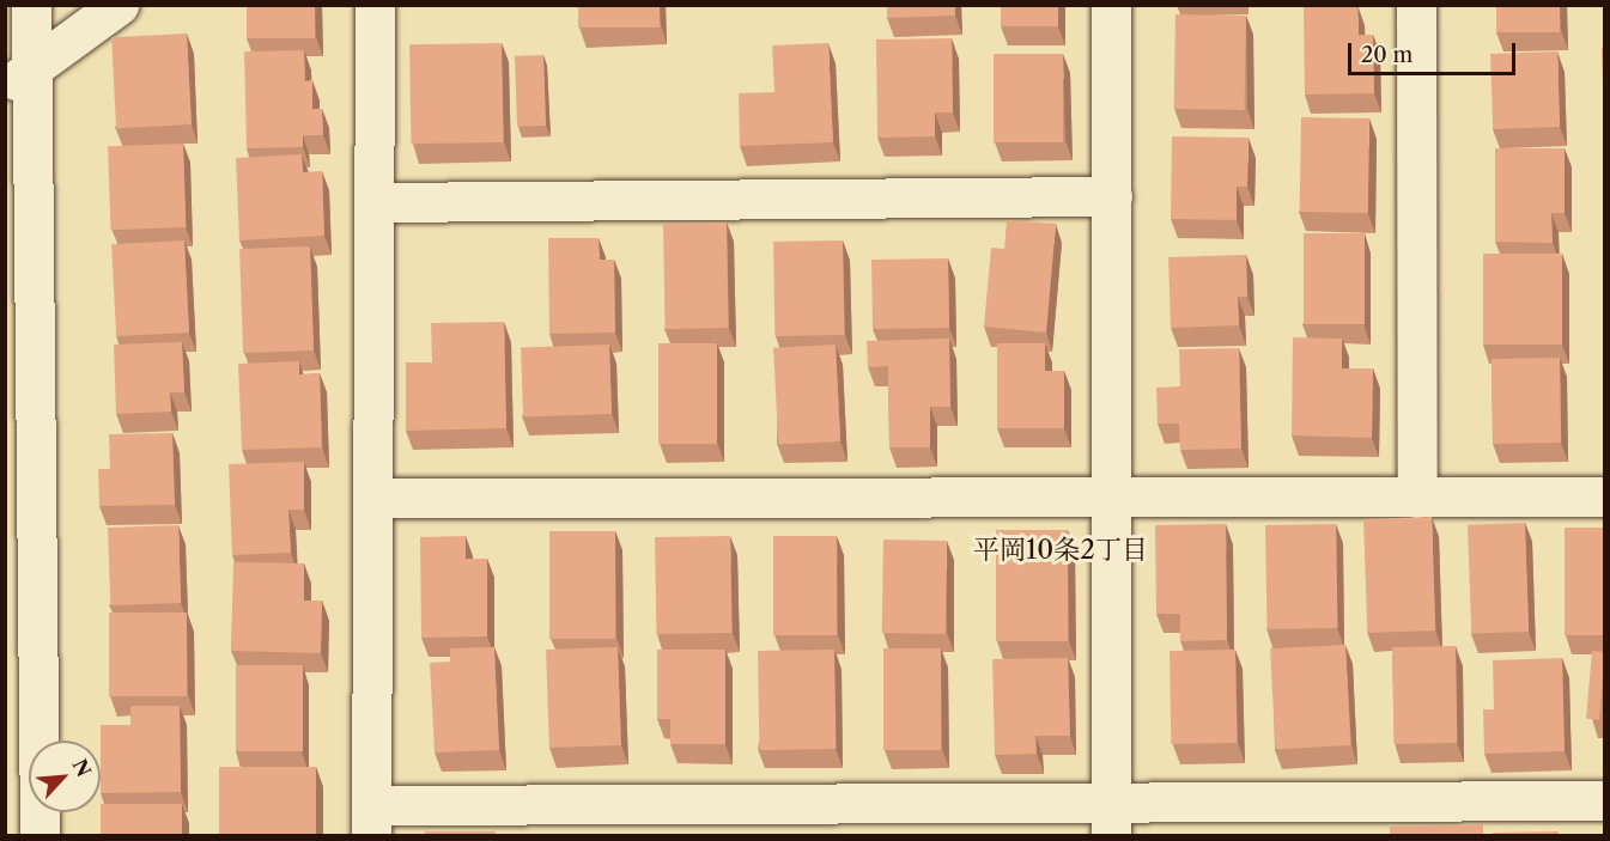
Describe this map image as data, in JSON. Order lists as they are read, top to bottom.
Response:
{
  "districts": ["平岡10条2丁目"],
  "scale_bar": "20 m",
  "north": "top right"
}
